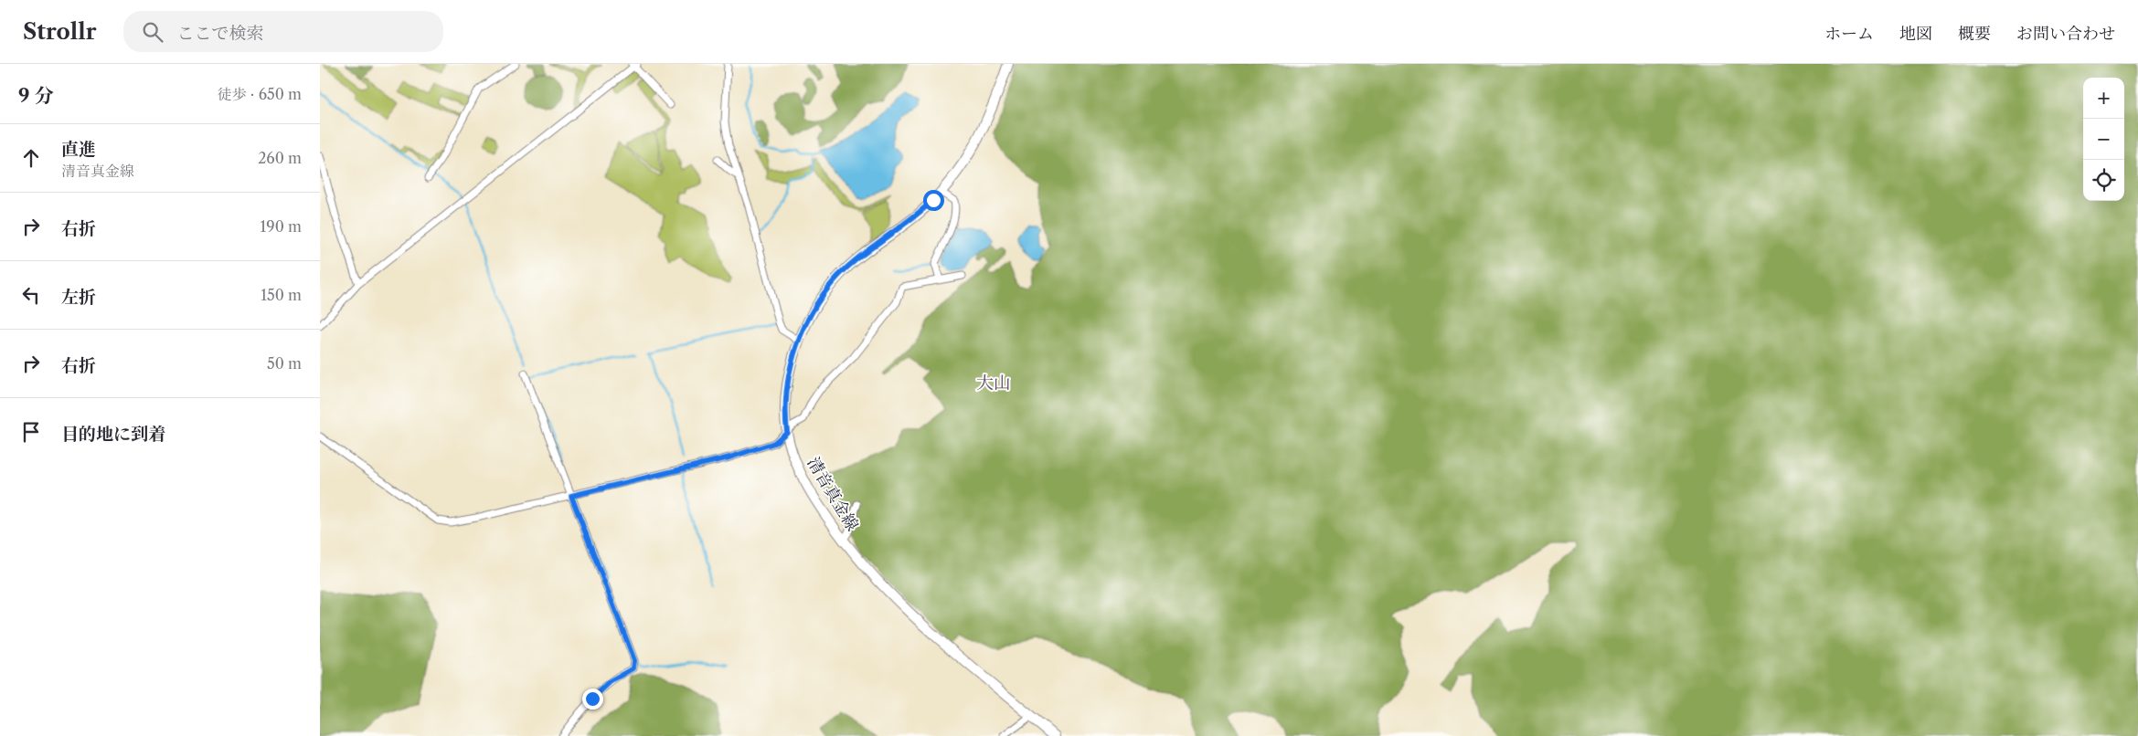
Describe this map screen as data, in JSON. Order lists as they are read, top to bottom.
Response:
{
  "streets": {
    "main road": ["清音真金線"]
  },
  "districts": ["大山"],
  "page": {
    "header": "Strollr",
    "search": "ここで検索",
    "nav": [
      "ホーム",
      "地図",
      "概要",
      "お問い合わせ"
    ],
    "heading": ["9 分", "徒歩 · 650 m"],
    "map_buttons": ["+", "−"],
    "list": [
      ["直進", "清音真金線", "260 m"],
      ["右折", "190 m"],
      ["左折", "150 m"],
      ["右折", "50 m"],
      "目的地に到着"
    ]
  }
}
